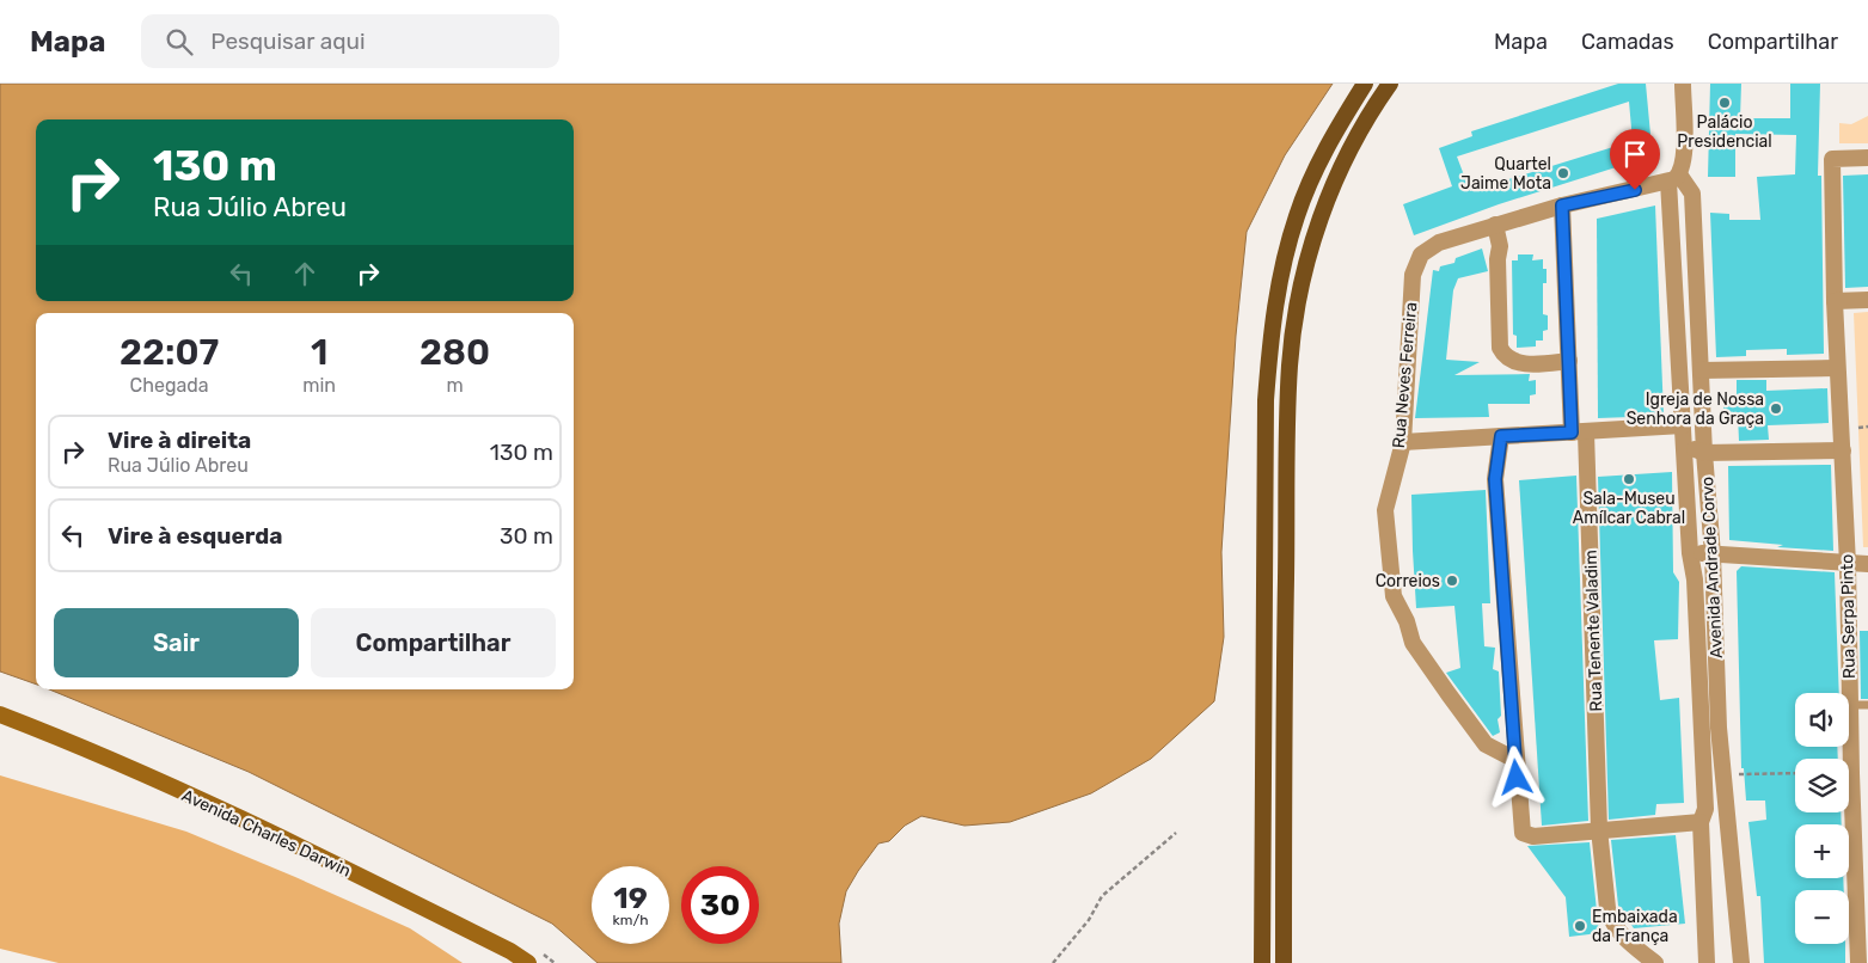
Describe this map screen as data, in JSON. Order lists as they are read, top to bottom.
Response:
{
  "streets": {
    "main road": ["Avenida Charles Darwin"],
    "street": [
      "Rua Neves Ferreira",
      "Avenida Andrade Corvo",
      "Rua Serpa Pinto",
      "Rua Tenente Valadim"
    ]
  },
  "places": [
    "Palácio Presidencial",
    "Quartel Jaime Mota",
    "Igreja de Nossa Senhora da Graça",
    "Sala-Museu Amílcar Cabral",
    "Correios",
    "Embaixada da França"
  ],
  "page": {
    "header": "Mapa",
    "search": "Pesquisar aqui",
    "nav": ["Mapa", "Camadas", "Compartilhar"],
    "turn": ["130 m", "Rua Júlio Abreu"],
    "eta": [
      "22:07",
      "Chegada",
      "1",
      "min",
      "280",
      "m"
    ],
    "list": [
      {
        "name": "Vire à direita",
        "note": "Rua Júlio Abreu",
        "value": "130 m"
      },
      {
        "name": "Vire à esquerda",
        "value": "30 m"
      }
    ],
    "buttons": ["Sair", "Compartilhar"],
    "map_buttons": ["+", "−"],
    "speed": "19 km/h",
    "limit": "30"
  }
}
